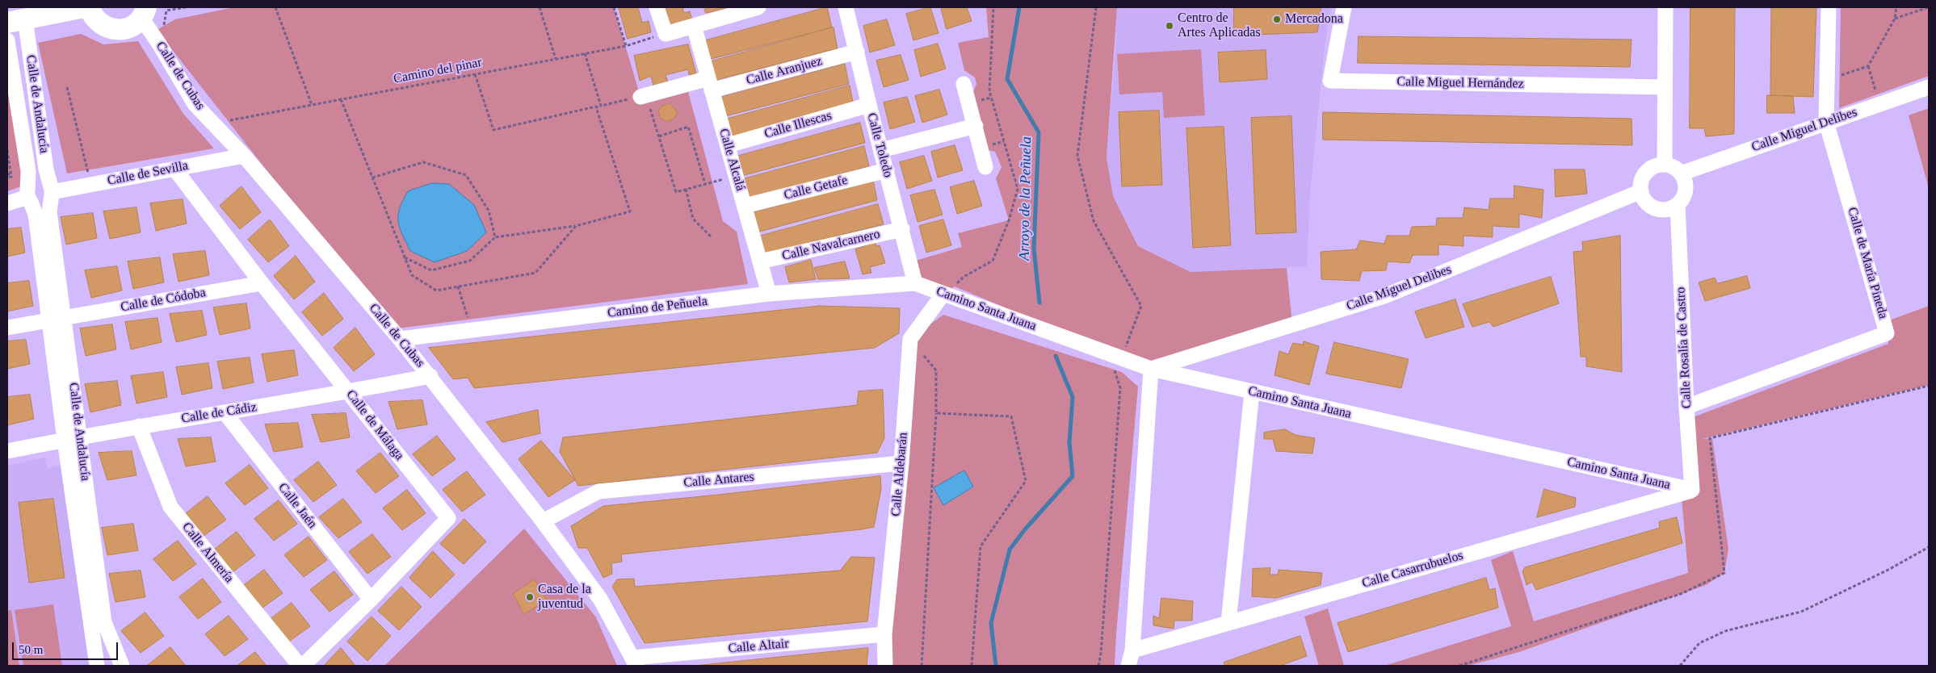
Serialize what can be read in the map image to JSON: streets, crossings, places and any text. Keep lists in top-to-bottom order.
{
  "streets": {
    "street": [
      "Calle Aranjuez",
      "Calle de Cubas",
      "Calle Miguel Hernández",
      "Calle de Andalucía",
      "Calle Illescas",
      "Calle Miguel Delibes",
      "Calle Toledo",
      "Calle Alcalá",
      "Calle de Sevilla",
      "Calle Getafe",
      "Calle Navalcarnero",
      "Calle de María Pineda",
      "Calle de Códoba",
      "Camino de Peñuela",
      "Camino Santa Juana",
      "Calle Rosalía de Castro",
      "Calle de Cádiz",
      "Calle de Málaga",
      "Calle Aldebarán",
      "Calle Antares",
      "Calle Jaén",
      "Calle Almería",
      "Calle Casarrubuelos",
      "Calle Altair"
    ],
    "path": ["Camino del pinar"]
  },
  "crossings": [
    ["Camino del pinar", "Calle de Cubas"],
    ["Calle Aranjuez", "Calle Toledo"],
    ["Calle Aranjuez", "Calle Alcalá"],
    ["Calle de Cubas", "Calle de Sevilla"],
    ["Calle de Cubas", "Camino de Peñuela"],
    ["Calle de Cubas", "Calle de Cádiz"],
    ["Calle de Cubas", "Calle Antares"],
    ["Calle de Cubas", "Calle Altair"],
    ["Calle de Andalucía", "Calle de Sevilla"],
    ["Calle de Andalucía", "Calle de Códoba"],
    ["Calle de Andalucía", "Calle de Cádiz"],
    ["Calle Illescas", "Calle Toledo"],
    ["Calle Illescas", "Calle Alcalá"],
    ["Calle Miguel Delibes", "Calle de María Pineda"],
    ["Calle Miguel Delibes", "Camino Santa Juana"],
    ["Calle Miguel Delibes", "Calle Rosalía de Castro"],
    ["Calle Toledo", "Calle Getafe"],
    ["Calle Toledo", "Calle Navalcarnero"],
    ["Calle Toledo", "Camino de Peñuela"],
    ["Calle Toledo", "Camino Santa Juana"],
    ["Calle Alcalá", "Calle Getafe"],
    ["Calle Alcalá", "Calle Navalcarnero"],
    ["Calle Alcalá", "Camino de Peñuela"],
    ["Calle de Sevilla", "Calle de Málaga"],
    ["Calle de María Pineda", "Calle Rosalía de Castro"],
    ["Calle de Códoba", "Calle de Málaga"],
    ["Camino de Peñuela", "Camino Santa Juana"],
    ["Camino Santa Juana", "Calle Rosalía de Castro"],
    ["Camino Santa Juana", "Calle Casarrubuelos"],
    ["Calle Rosalía de Castro", "Calle Casarrubuelos"],
    ["Calle de Cádiz", "Calle de Málaga"],
    ["Calle de Cádiz", "Calle Jaén"],
    ["Calle de Cádiz", "Calle Almería"],
    ["Calle de Málaga", "Calle Jaén"],
    ["Calle Aldebarán", "Calle Antares"],
    ["Calle Aldebarán", "Calle Altair"]
  ],
  "water": ["Arroyo de la Peñuela"],
  "places": ["Mercadona", "Centro de Artes Aplicadas", "Casa de la juventud"],
  "scale_bar": "50 m"
}
